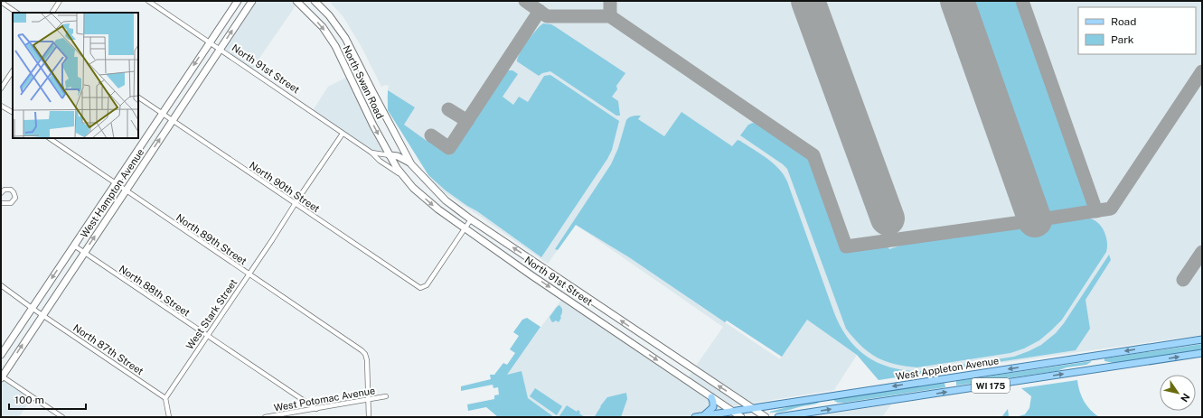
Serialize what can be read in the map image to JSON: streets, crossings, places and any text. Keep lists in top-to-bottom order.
{
  "streets": {
    "main road": [
      "North 91st Street",
      "North Swan Road",
      "West Hampton Avenue",
      "West Appleton Avenue",
      "WI 175"
    ],
    "street": [
      "North 90th Street",
      "North 89th Street",
      "North 88th Street",
      "West Stark Street",
      "North 87th Street",
      "West Potomac Avenue"
    ]
  },
  "crossings": [
    ["North 91st Street", "North Swan Road"],
    ["North 91st Street", "North 90th Street"],
    ["North 91st Street", "West Hampton Avenue"],
    ["North 91st Street", "West Stark Street"],
    ["North 91st Street", "West Appleton Avenue"],
    ["North 90th Street", "West Hampton Avenue"],
    ["North 90th Street", "West Stark Street"],
    ["West Hampton Avenue", "North 89th Street"],
    ["West Hampton Avenue", "North 88th Street"],
    ["West Hampton Avenue", "North 87th Street"],
    ["North 89th Street", "West Stark Street"],
    ["North 89th Street", "West Potomac Avenue"],
    ["North 88th Street", "West Stark Street"],
    ["North 88th Street", "West Potomac Avenue"],
    ["West Stark Street", "North 87th Street"]
  ],
  "legend": ["Road", "Park"],
  "scale_bar": "100 m",
  "north": "bottom right"
}
